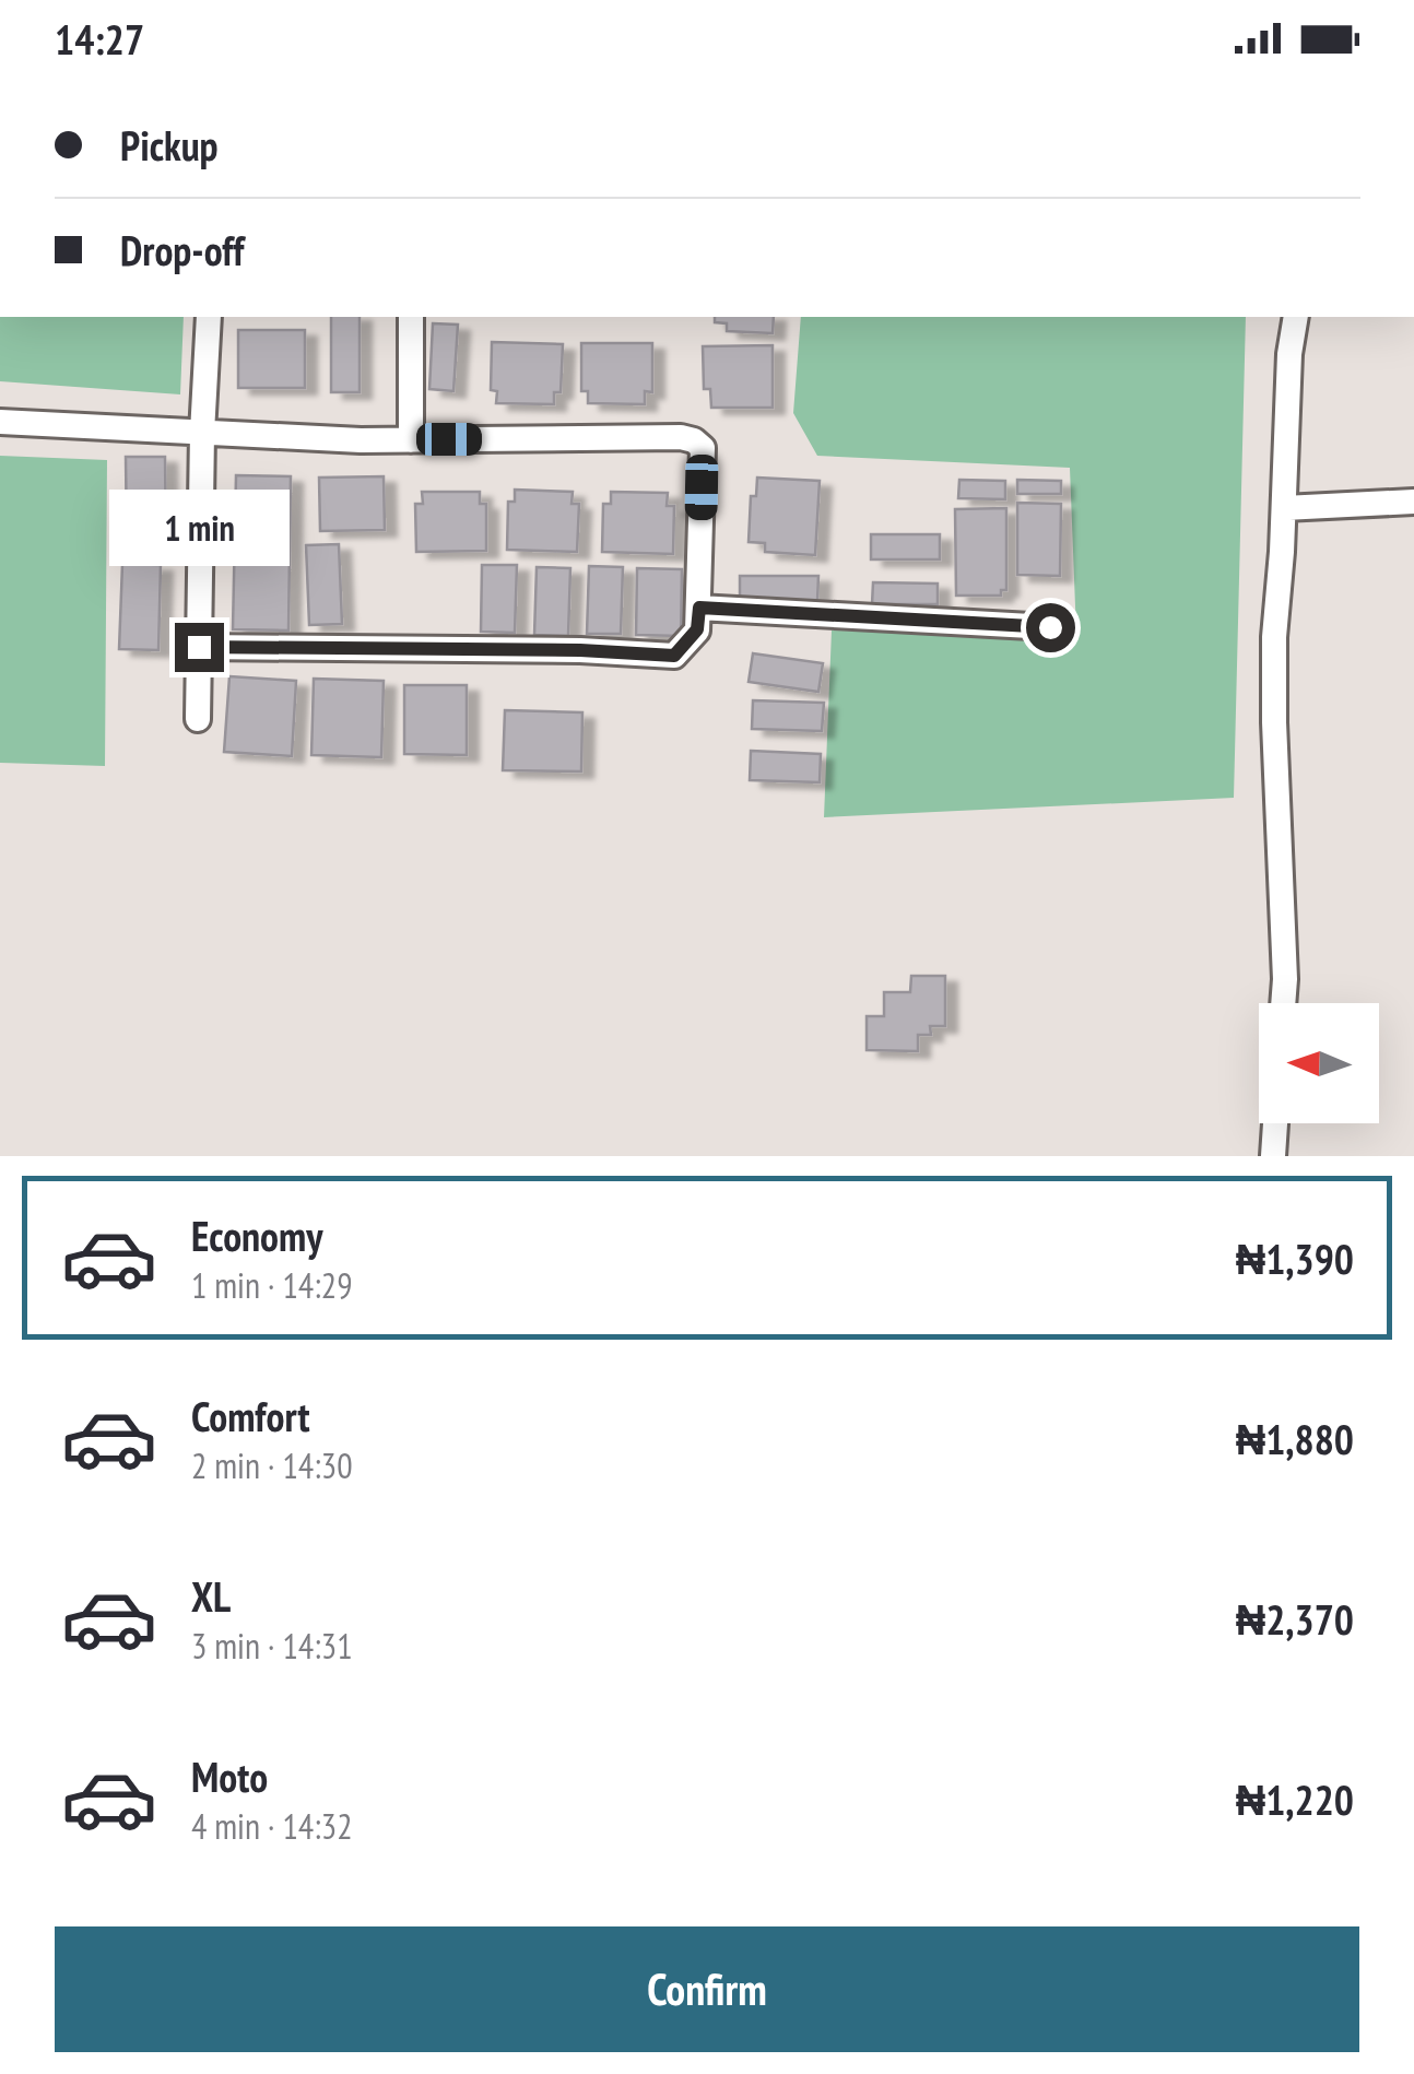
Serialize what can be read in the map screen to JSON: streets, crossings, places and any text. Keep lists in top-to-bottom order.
{
  "north": "left",
  "page": {
    "status": "14:27",
    "banner": ["Pickup", "Drop-off"],
    "bubble": "1 min",
    "list": [
      {
        "name": "Economy",
        "note": "1 min · 14:29",
        "value": "₦1,390"
      },
      {
        "name": "Comfort",
        "note": "2 min · 14:30",
        "value": "₦1,880"
      },
      {
        "name": "XL",
        "note": "3 min · 14:31",
        "value": "₦2,370"
      },
      {
        "name": "Moto",
        "note": "4 min · 14:32",
        "value": "₦1,220"
      }
    ],
    "buttons": "Confirm"
  }
}
